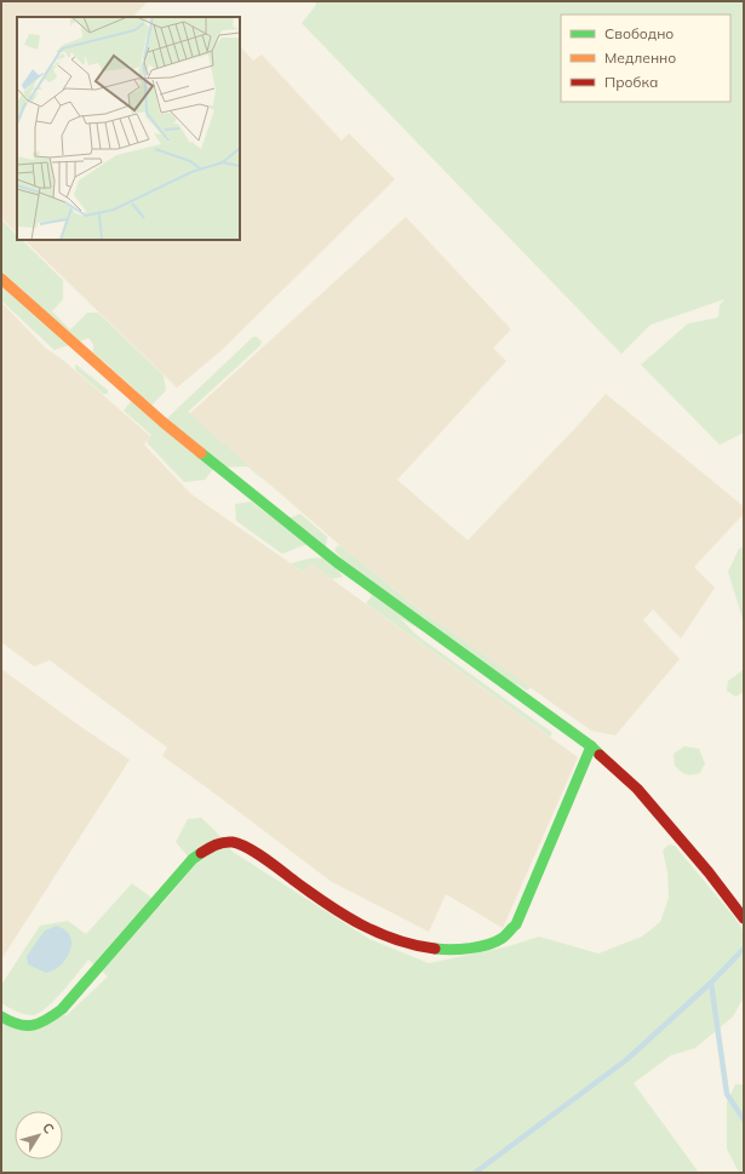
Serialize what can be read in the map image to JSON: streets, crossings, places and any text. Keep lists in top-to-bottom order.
{
  "legend": ["Свободно", "Медленно", "Пробка"],
  "north": "top right"
}
